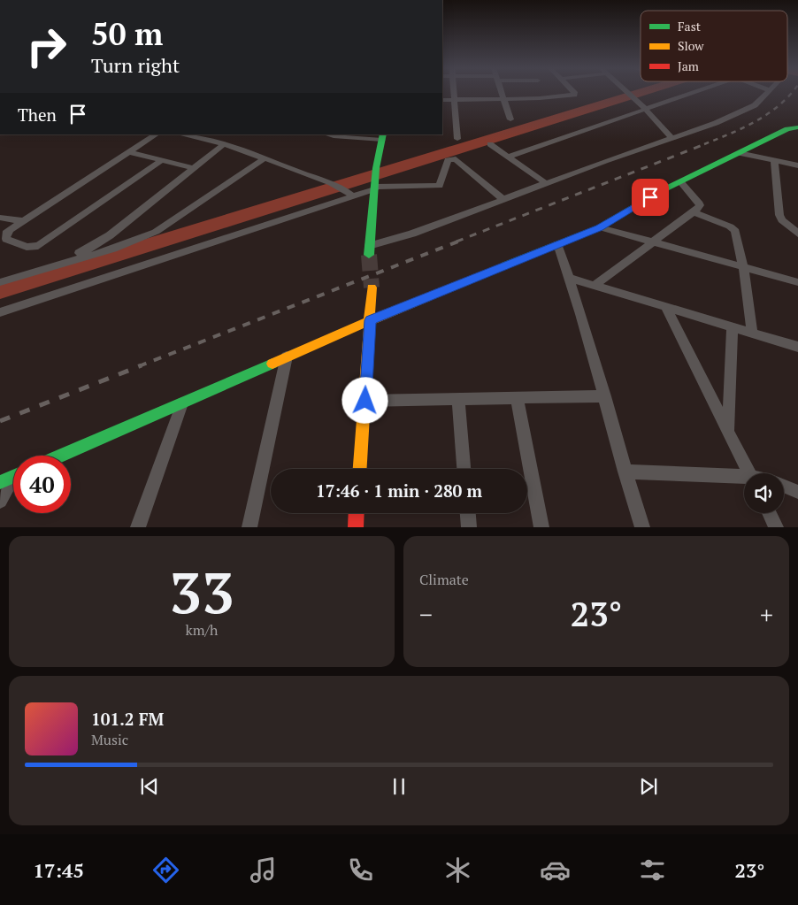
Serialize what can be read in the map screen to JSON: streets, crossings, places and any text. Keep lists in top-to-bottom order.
{
  "legend": ["Fast", "Slow", "Jam"],
  "page": {
    "turn": ["50 m", "Turn right"],
    "then": "Then",
    "limit": "40",
    "trip": "17:46 · 1 min · 280 m",
    "tile": [
      ["33", "km/h"],
      "Climate"
    ],
    "heat": ["−", "23°", "+"],
    "song": ["101.2 FM", "Music"],
    "tabs": ["17:45", "23°"]
  }
}
